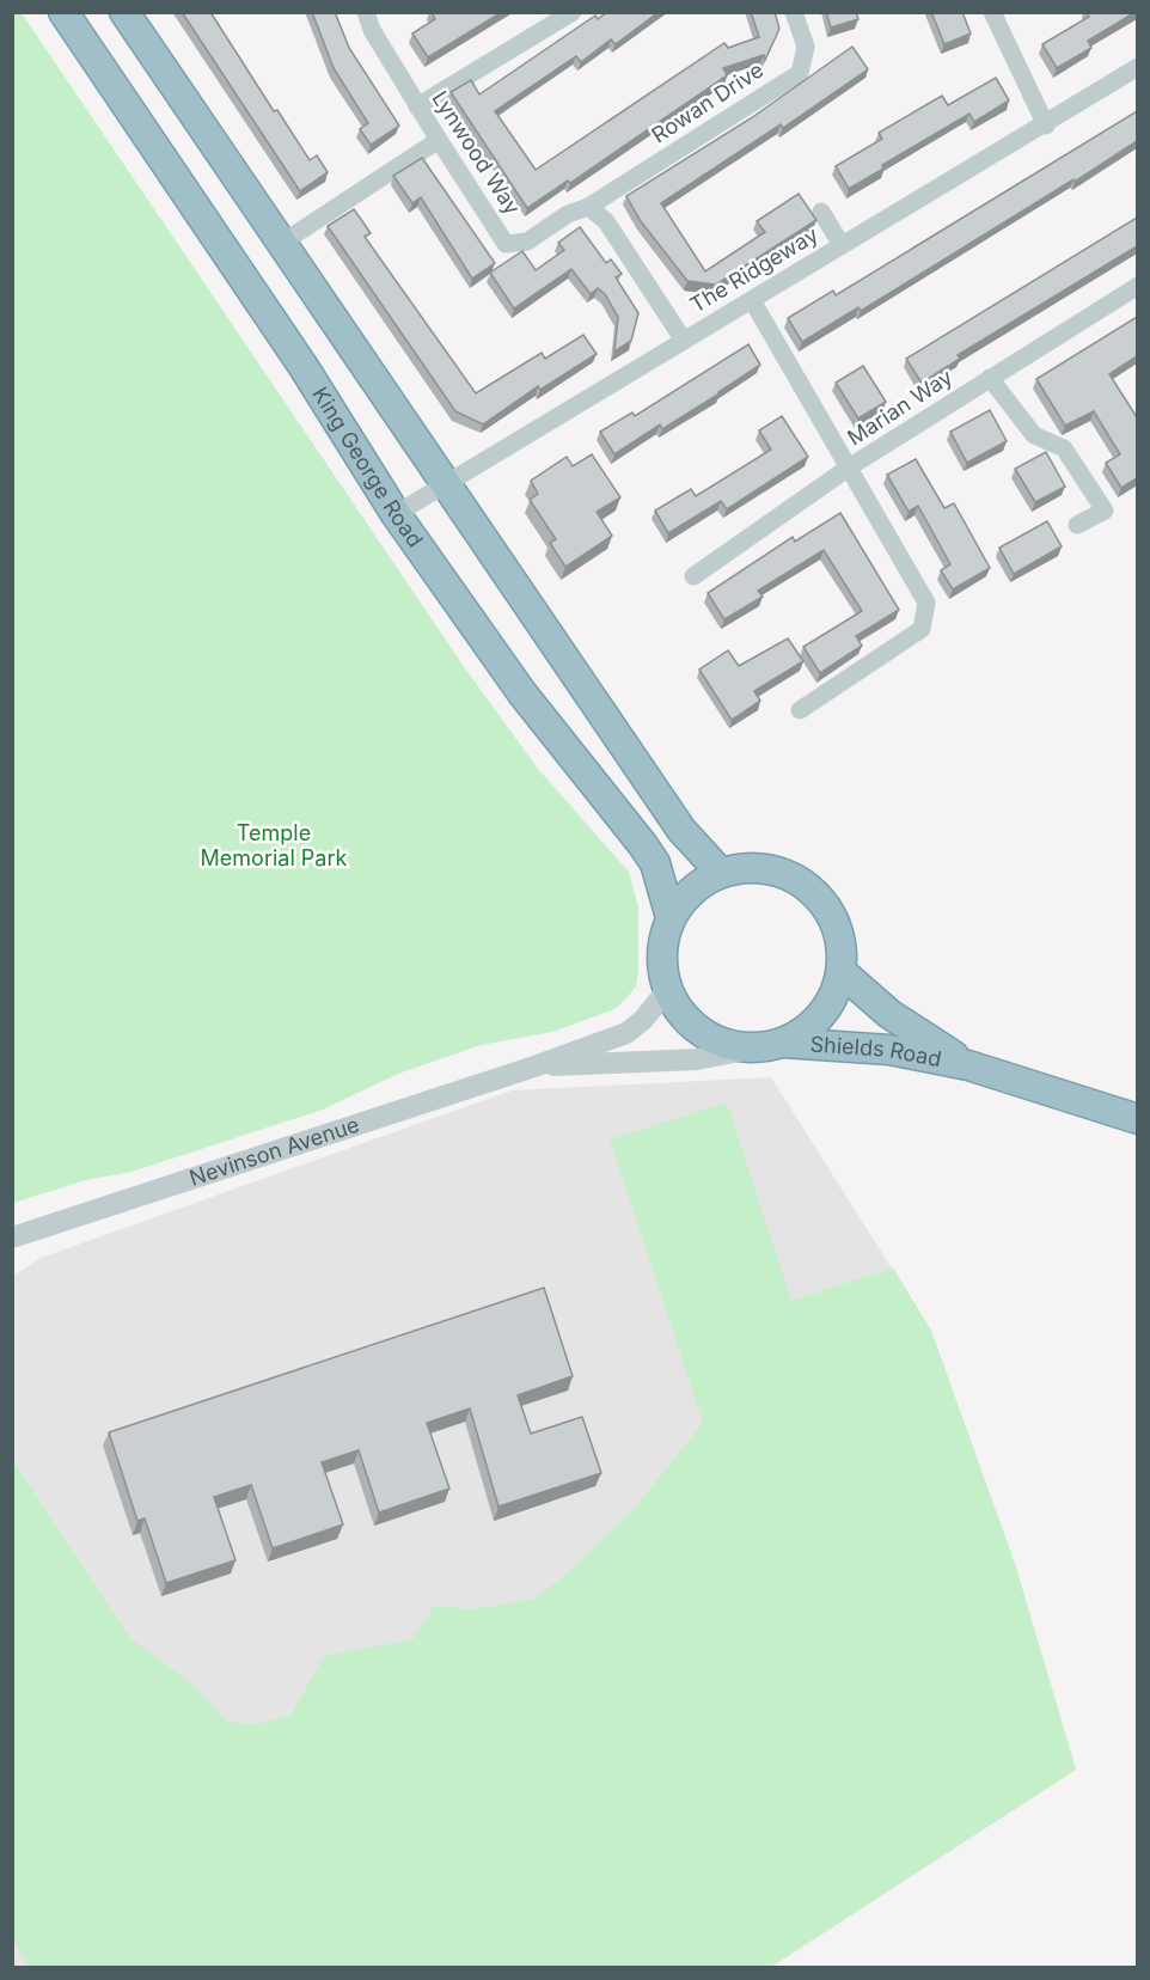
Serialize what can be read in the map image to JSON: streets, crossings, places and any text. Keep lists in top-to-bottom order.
{
  "streets": {
    "highway": ["King George Road", "Shields Road"],
    "street": [
      "Rowan Drive",
      "Lynwood Way",
      "The Ridgeway",
      "Marian Way",
      "Nevinson Avenue"
    ]
  },
  "crossings": [
    ["Rowan Drive", "Lynwood Way"],
    ["The Ridgeway", "King George Road"],
    ["King George Road", "Shields Road"],
    ["King George Road", "Nevinson Avenue"],
    ["Shields Road", "Nevinson Avenue"]
  ],
  "parks": ["Temple Memorial Park"]
}
